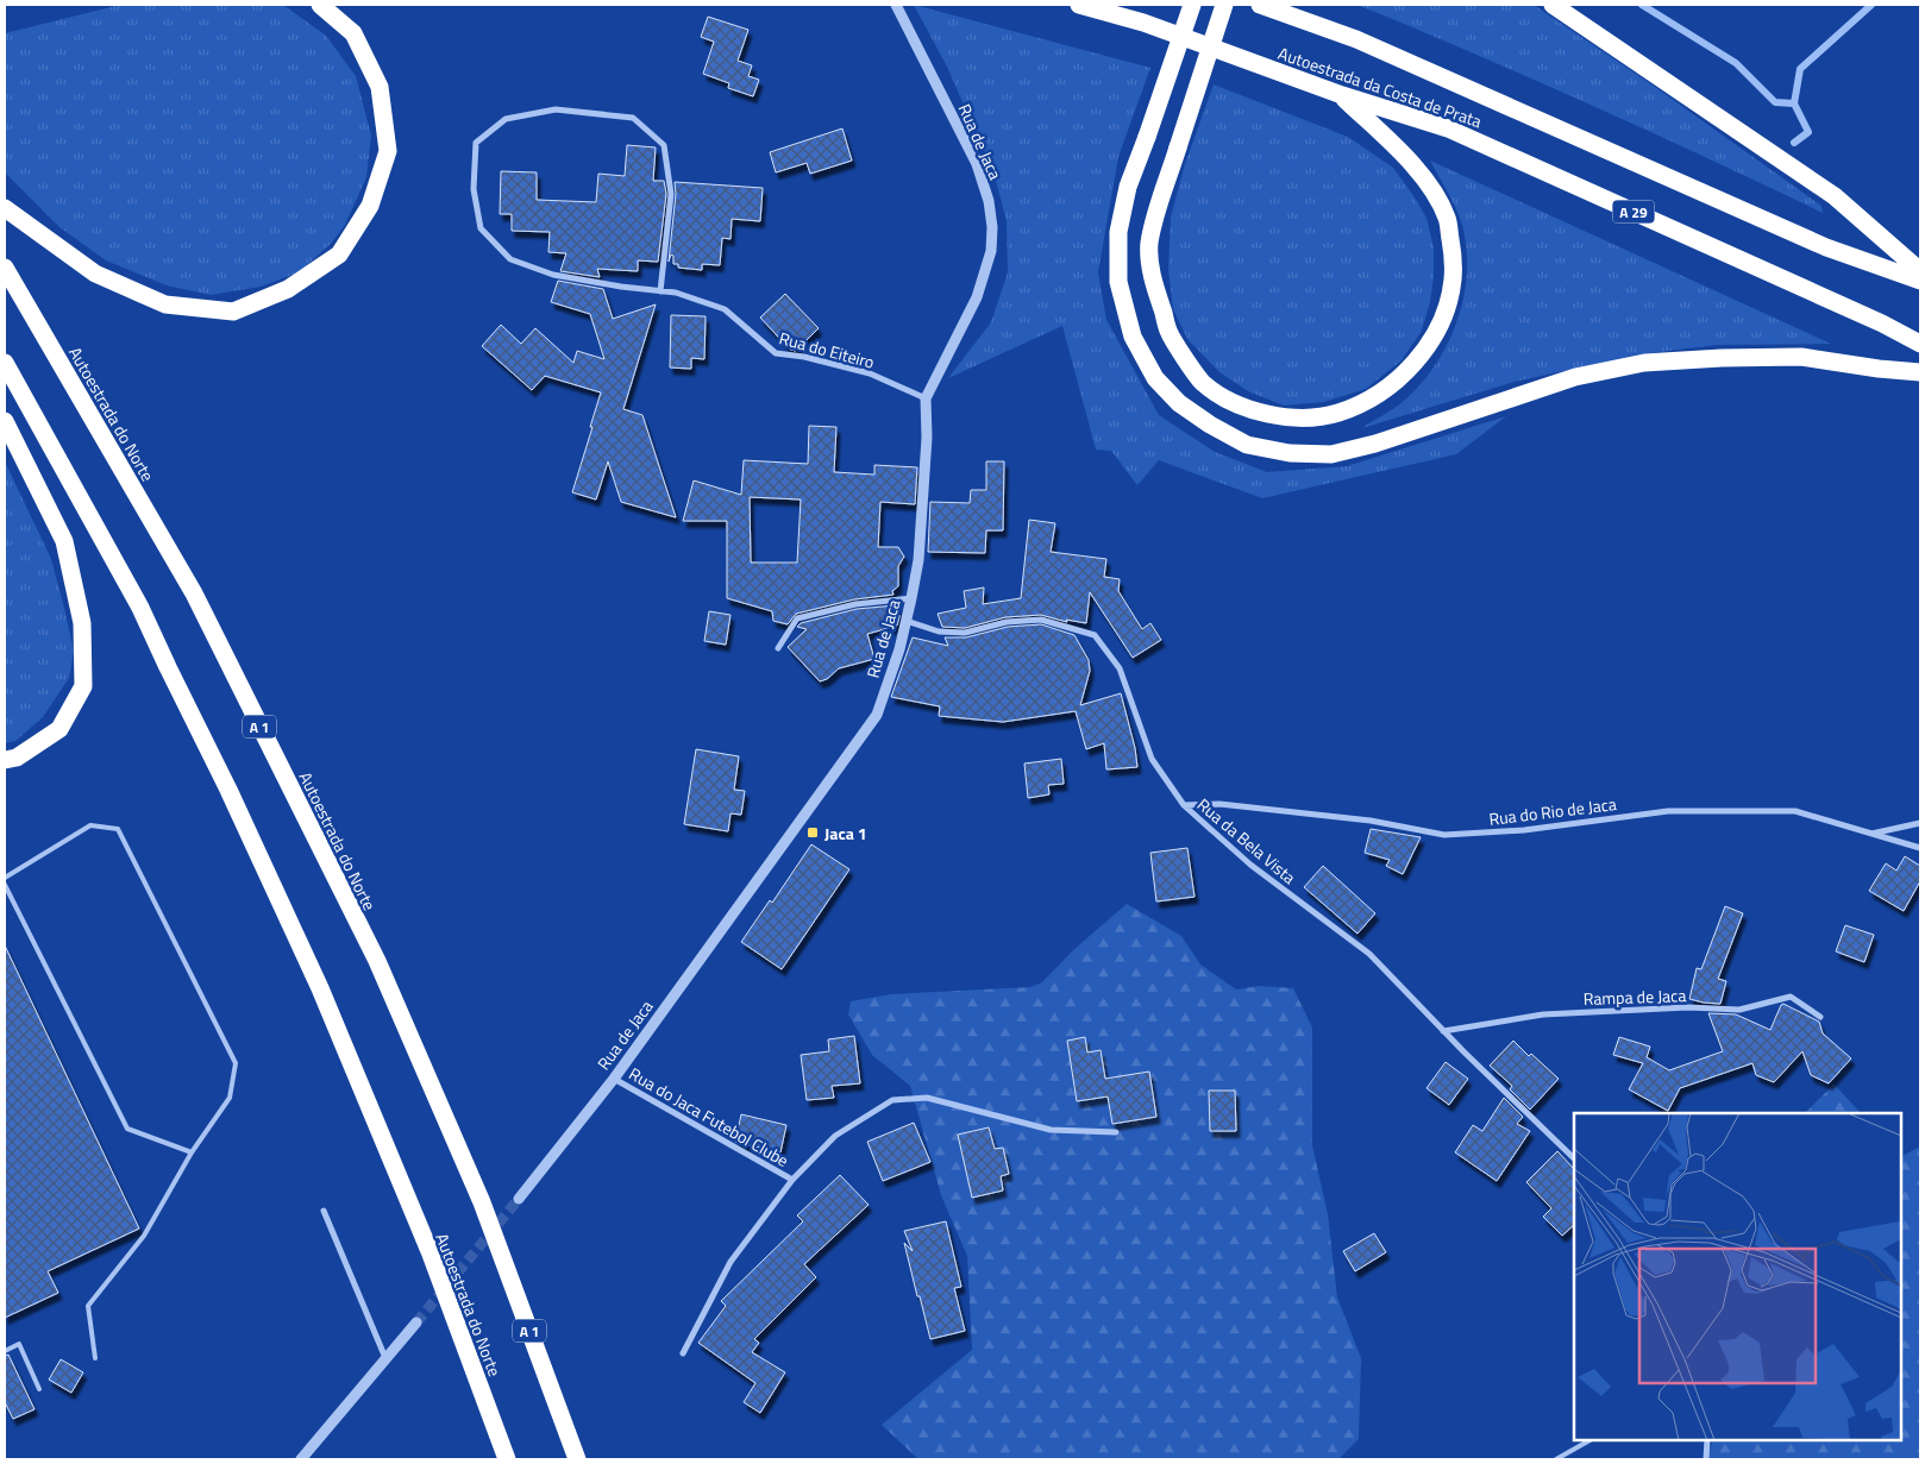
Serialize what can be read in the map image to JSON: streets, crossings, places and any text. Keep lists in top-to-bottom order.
{
  "streets": {
    "highway": [
      "Autoestrada da Costa de Prata",
      "A 29",
      "Autoestrada do Norte",
      "A 1"
    ],
    "street": [
      "Rua de Jaca",
      "Rua do Eiteiro",
      "Rua do Rio de Jaca",
      "Rua da Bela Vista",
      "Rampa de Jaca",
      "Rua do Jaca Futebol Clube"
    ]
  },
  "crossings": [
    ["Rua de Jaca", "Rua do Eiteiro"],
    ["Rua de Jaca", "Rua da Bela Vista"],
    ["Rua de Jaca", "Rua do Jaca Futebol Clube"],
    ["Rua do Rio de Jaca", "Rua da Bela Vista"],
    ["Rua da Bela Vista", "Rampa de Jaca"]
  ],
  "places": {
    "transit": ["Jaca 1"]
  }
}
